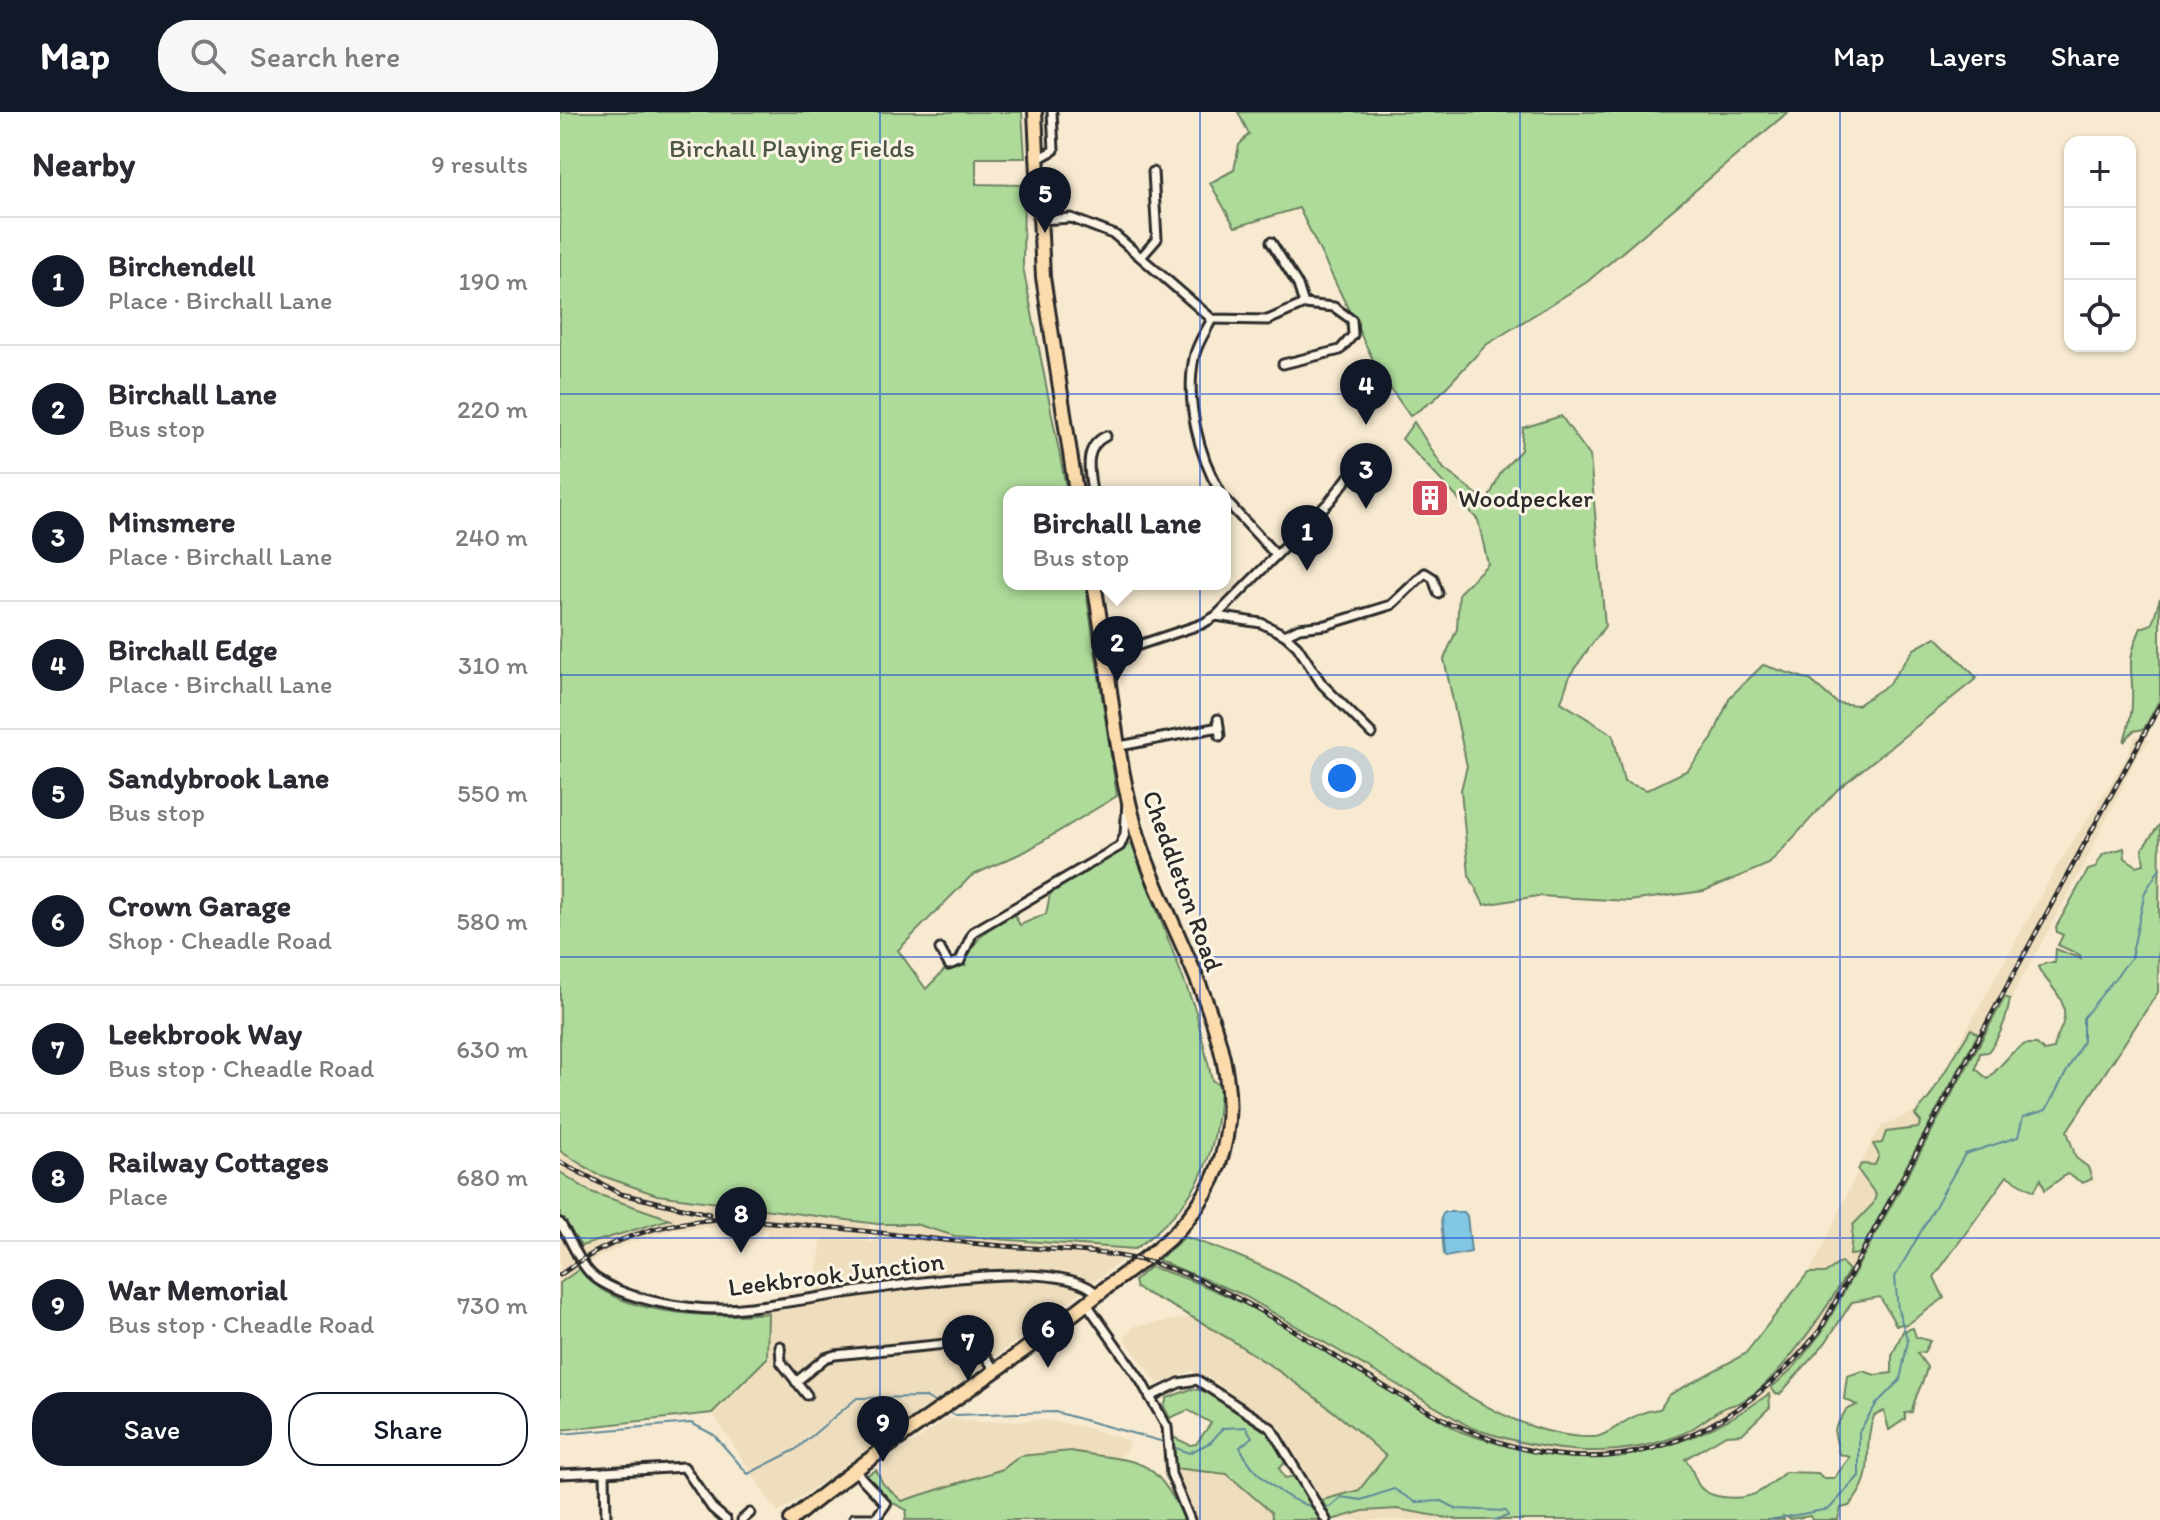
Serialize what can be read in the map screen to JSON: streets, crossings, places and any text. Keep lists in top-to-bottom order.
{
  "streets": {
    "highway": ["Cheddleton Road"],
    "street": ["Leekbrook Junction"]
  },
  "crossings": [
    ["Cheddleton Road", "Leekbrook Junction"]
  ],
  "parks": ["Birchall Playing Fields"],
  "places": {
    "building": ["Woodpecker"]
  },
  "page": {
    "header": "Map",
    "search": "Search here",
    "nav": ["Map", "Layers", "Share"],
    "heading": ["Nearby", "9 results"],
    "map_buttons": ["+", "−"],
    "pins": [
      "5",
      "4",
      "3",
      "1",
      "2",
      "8",
      "6",
      "7",
      "9"
    ],
    "list": [
      {
        "mark": "1",
        "name": "Birchendell",
        "note": "Place · Birchall Lane",
        "value": "190 m"
      },
      {
        "mark": "2",
        "name": "Birchall Lane",
        "note": "Bus stop",
        "value": "220 m"
      },
      {
        "mark": "3",
        "name": "Minsmere",
        "note": "Place · Birchall Lane",
        "value": "240 m"
      },
      {
        "mark": "4",
        "name": "Birchall Edge",
        "note": "Place · Birchall Lane",
        "value": "310 m"
      },
      {
        "mark": "5",
        "name": "Sandybrook Lane",
        "note": "Bus stop",
        "value": "550 m"
      },
      {
        "mark": "6",
        "name": "Crown Garage",
        "note": "Shop · Cheadle Road",
        "value": "580 m"
      },
      {
        "mark": "7",
        "name": "Leekbrook Way",
        "note": "Bus stop · Cheadle Road",
        "value": "630 m"
      },
      {
        "mark": "8",
        "name": "Railway Cottages",
        "note": "Place",
        "value": "680 m"
      },
      {
        "mark": "9",
        "name": "War Memorial",
        "note": "Bus stop · Cheadle Road",
        "value": "730 m"
      }
    ],
    "popup": ["Birchall Lane", "Bus stop"],
    "buttons": ["Save", "Share"]
  }
}
